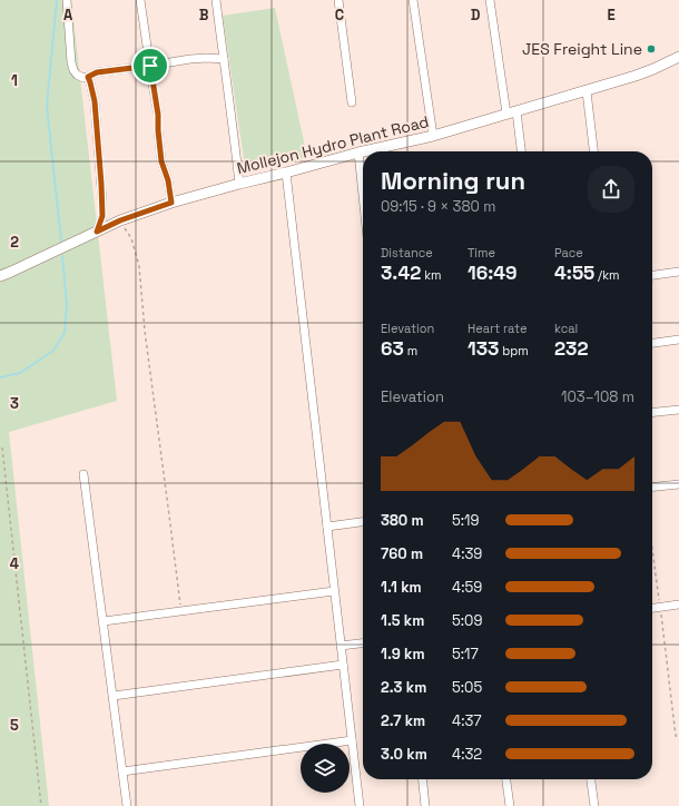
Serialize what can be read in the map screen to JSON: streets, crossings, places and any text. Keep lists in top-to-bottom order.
{
  "streets": {
    "street": ["Mollejon Hydro Plant Road"]
  },
  "places": ["JES Freight Line"],
  "page": {
    "heading": ["Morning run", "09:15 · 9 × 380 m"],
    "stats": [
      ["Distance", "3.42 km"],
      ["Time", "16:49"],
      ["Pace", "4:55 /km"],
      ["Elevation", "63 m"],
      ["Heart rate", "133 bpm"],
      ["kcal", "232"]
    ],
    "chart": ["Elevation", "103–108 m"],
    "list": [
      {
        "name": "380 m",
        "note": "5:19"
      },
      {
        "name": "760 m",
        "note": "4:39"
      },
      {
        "name": "1.1 km",
        "note": "4:59"
      },
      {
        "name": "1.5 km",
        "note": "5:09"
      },
      {
        "name": "1.9 km",
        "note": "5:17"
      },
      {
        "name": "2.3 km",
        "note": "5:05"
      },
      {
        "name": "2.7 km",
        "note": "4:37"
      },
      {
        "name": "3.0 km",
        "note": "4:32"
      }
    ]
  },
  "grid": {
    "columns": [
      "A",
      "B",
      "C",
      "D",
      "E"
    ],
    "rows": [
      "1",
      "2",
      "3",
      "4",
      "5"
    ]
  }
}
